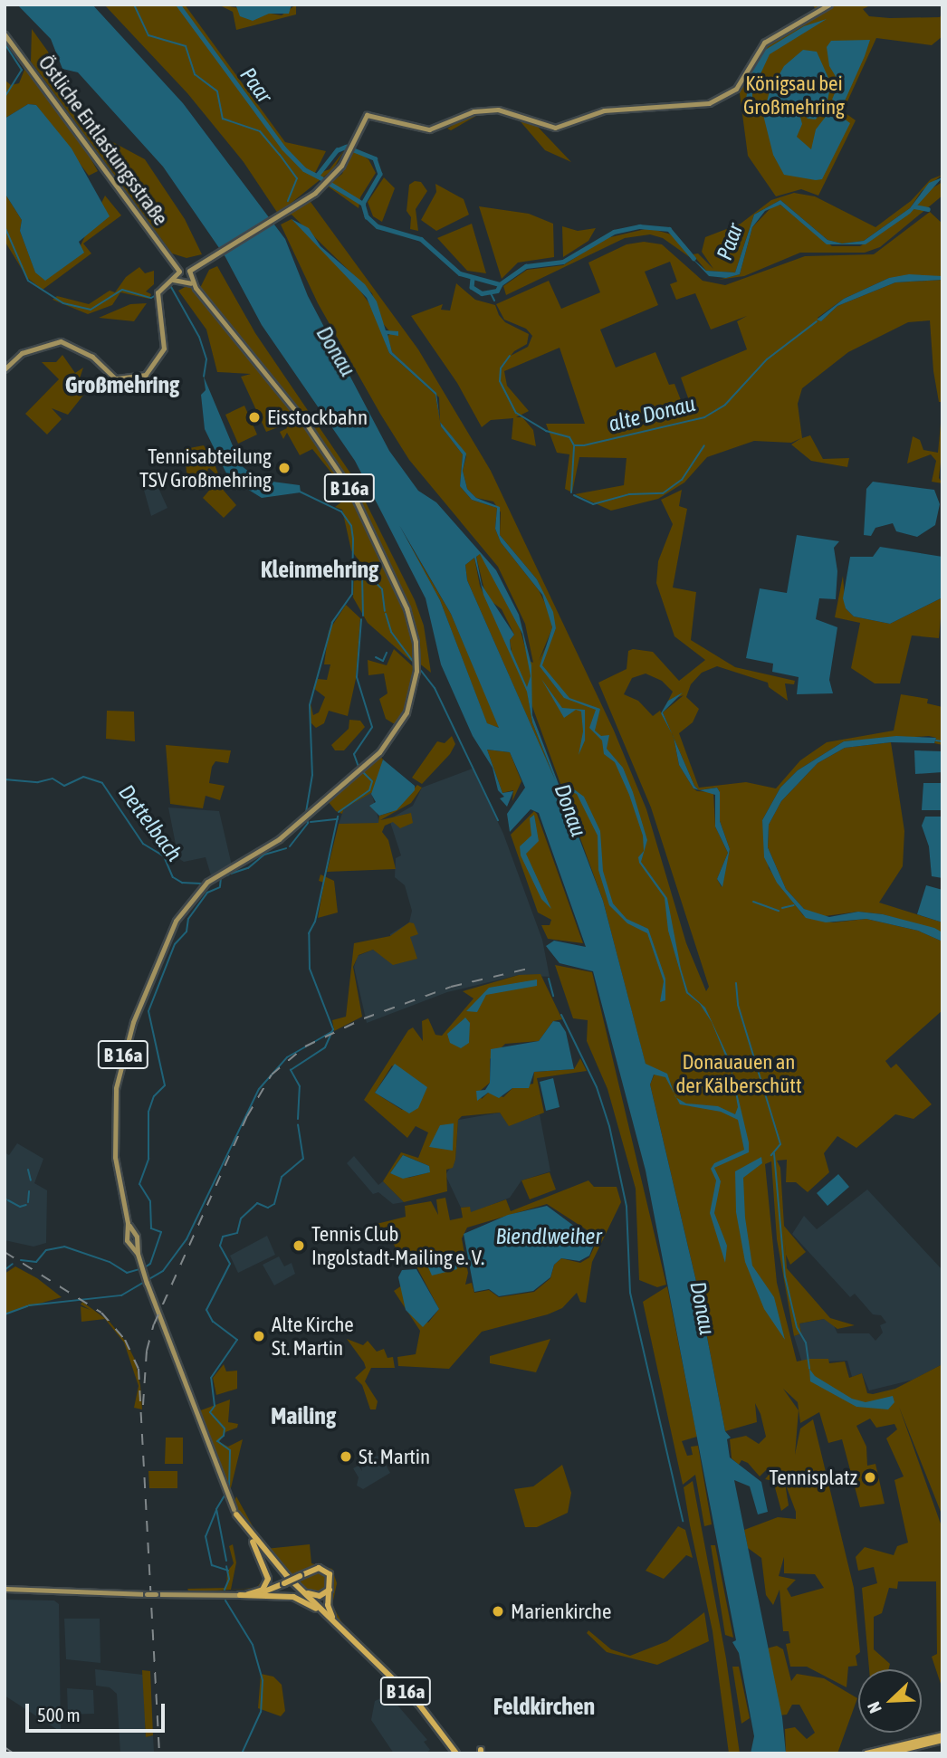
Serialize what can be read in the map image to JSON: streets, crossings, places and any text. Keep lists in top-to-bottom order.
{
  "streets": {
    "highway": ["B 16a"],
    "main road": ["Östliche Entlastungsstraße"]
  },
  "crossings": [
    ["Östliche Entlastungsstraße", "B 16a"]
  ],
  "districts": [
    "Großmehring",
    "Kleinmehring",
    "Mailing",
    "Feldkirchen"
  ],
  "water": [
    "Paar",
    "Donau",
    "alte Donau",
    "Dettelbach",
    "Biendlweiher"
  ],
  "parks": ["Königsau bei Großmehring", "Donauauen an der Kälberschütt"],
  "places": [
    "Eisstockbahn",
    "Tennisabteilung TSV Großmehring",
    "Tennis Club Ingolstadt-Mailing e. V.",
    "Alte Kirche St. Martin",
    "St. Martin",
    "Tennisplatz",
    "Marienkirche"
  ],
  "scale_bar": "500 m",
  "north": "bottom left"
}
